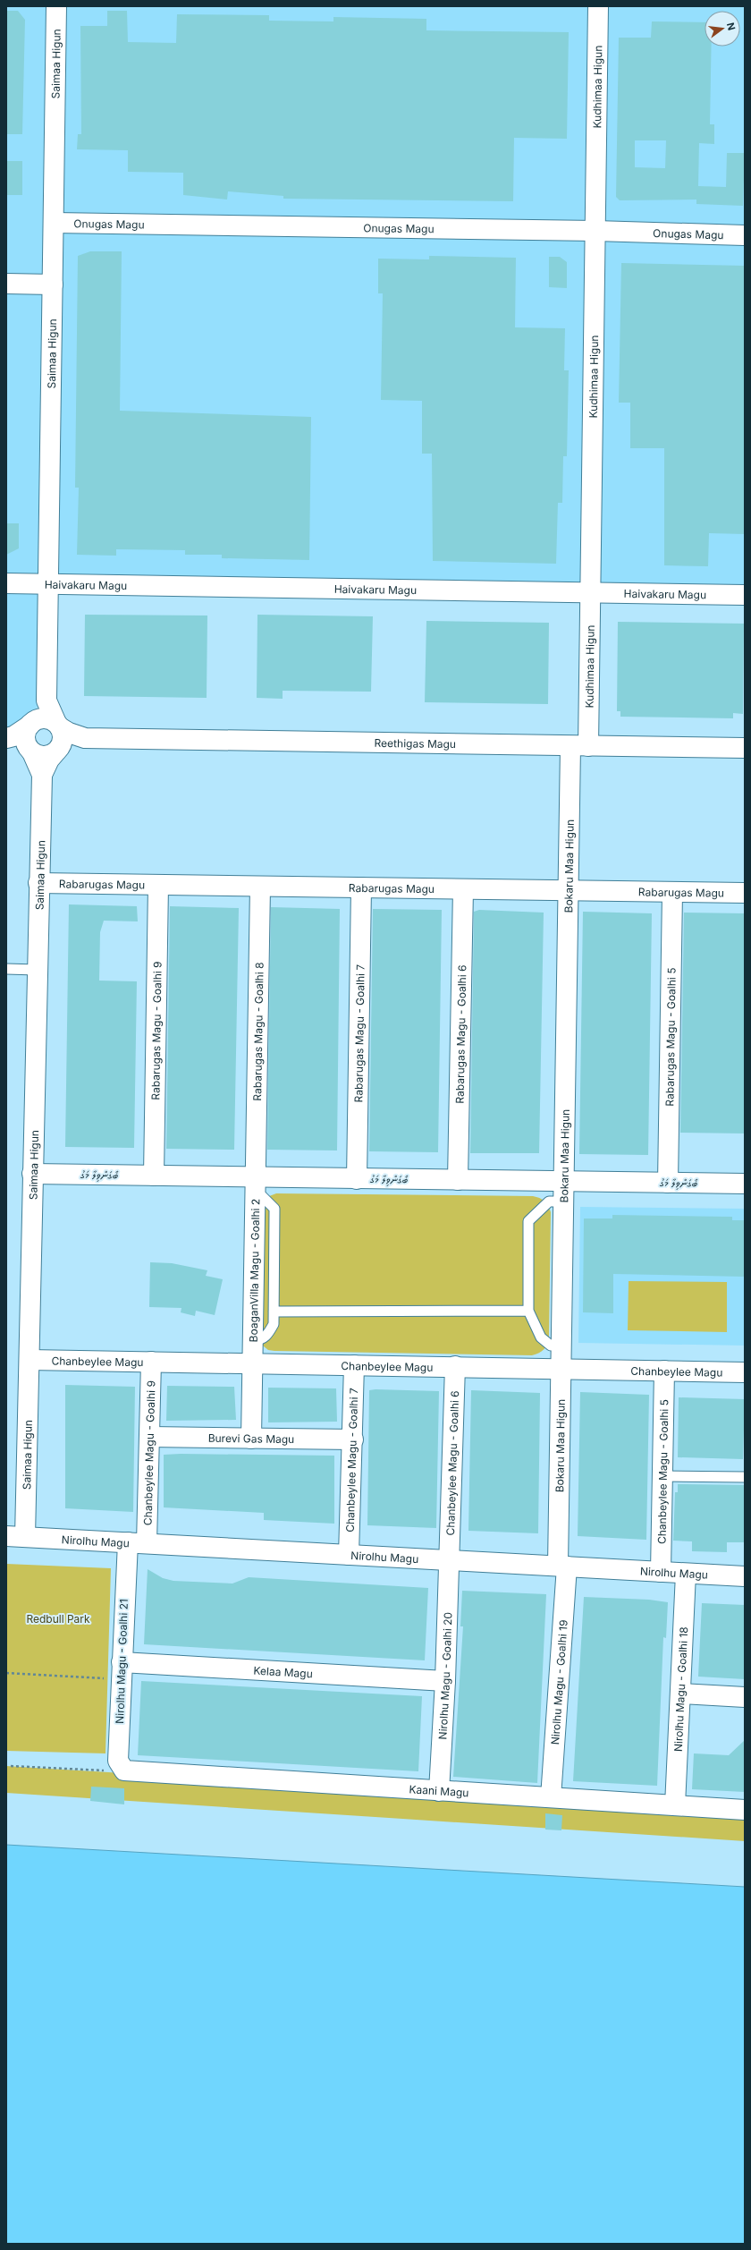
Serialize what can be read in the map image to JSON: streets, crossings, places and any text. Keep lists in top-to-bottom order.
{
  "streets": {
    "street": [
      "Saimaa Higun",
      "Kudhimaa Higun",
      "Onugas Magu",
      "Haivakaru Magu",
      "Reethigas Magu",
      "Bokaru Maa Higun",
      "Rabarugas Magu",
      "Rabarugas Magu - Goalhi 9",
      "Rabarugas Magu - Goalhi 8",
      "Rabarugas Magu - Goalhi 7",
      "Rabarugas Magu - Goalhi 6",
      "Rabarugas Magu - Goalhi 5",
      "ބޯގަންވިލާ މަގު",
      "BoaganVilla Magu - Goalhi 2",
      "Chanbeylee Magu",
      "Burevi Gas Magu",
      "Chanbeylee Magu - Goalhi 9",
      "Chanbeylee Magu - Goalhi 7",
      "Chanbeylee Magu - Goalhi 6",
      "Chanbeylee Magu - Goalhi 5",
      "Nirolhu Magu",
      "Nirolhu Magu - Goalhi 21",
      "Kelaa Magu",
      "Nirolhu Magu - Goalhi 20",
      "Nirolhu Magu - Goalhi 19",
      "Nirolhu Magu - Goalhi 18",
      "Kaani Magu"
    ]
  },
  "crossings": [
    ["Saimaa Higun", "Onugas Magu"],
    ["Saimaa Higun", "Haivakaru Magu"],
    ["Saimaa Higun", "Reethigas Magu"],
    ["Saimaa Higun", "Rabarugas Magu"],
    ["Saimaa Higun", "ބޯގަންވިލާ މަގު"],
    ["Saimaa Higun", "Chanbeylee Magu"],
    ["Saimaa Higun", "Nirolhu Magu"],
    ["Kudhimaa Higun", "Onugas Magu"],
    ["Kudhimaa Higun", "Haivakaru Magu"],
    ["Kudhimaa Higun", "Reethigas Magu"],
    ["Kudhimaa Higun", "Bokaru Maa Higun"],
    ["Reethigas Magu", "Bokaru Maa Higun"],
    ["Bokaru Maa Higun", "Rabarugas Magu"],
    ["Bokaru Maa Higun", "ބޯގަންވިލާ މަގު"],
    ["Bokaru Maa Higun", "Chanbeylee Magu"],
    ["Bokaru Maa Higun", "Nirolhu Magu"],
    ["Bokaru Maa Higun", "Nirolhu Magu - Goalhi 19"],
    ["Rabarugas Magu", "Rabarugas Magu - Goalhi 9"],
    ["Rabarugas Magu", "Rabarugas Magu - Goalhi 8"],
    ["Rabarugas Magu", "Rabarugas Magu - Goalhi 7"],
    ["Rabarugas Magu", "Rabarugas Magu - Goalhi 6"],
    ["Rabarugas Magu", "Rabarugas Magu - Goalhi 5"],
    ["Rabarugas Magu - Goalhi 9", "ބޯގަންވިލާ މަގު"],
    ["Rabarugas Magu - Goalhi 8", "ބޯގަންވިލާ މަގު"],
    ["Rabarugas Magu - Goalhi 8", "BoaganVilla Magu - Goalhi 2"],
    ["Rabarugas Magu - Goalhi 7", "ބޯގަންވިލާ މަގު"],
    ["Rabarugas Magu - Goalhi 6", "ބޯގަންވިލާ މަގު"],
    ["Rabarugas Magu - Goalhi 5", "ބޯގަންވިލާ މަގު"],
    ["ބޯގަންވިލާ މަގު", "BoaganVilla Magu - Goalhi 2"],
    ["BoaganVilla Magu - Goalhi 2", "Chanbeylee Magu"],
    ["BoaganVilla Magu - Goalhi 2", "Burevi Gas Magu"],
    ["Chanbeylee Magu", "Chanbeylee Magu - Goalhi 9"],
    ["Chanbeylee Magu", "Chanbeylee Magu - Goalhi 7"],
    ["Chanbeylee Magu", "Chanbeylee Magu - Goalhi 6"],
    ["Chanbeylee Magu", "Chanbeylee Magu - Goalhi 5"],
    ["Burevi Gas Magu", "Chanbeylee Magu - Goalhi 9"],
    ["Burevi Gas Magu", "Chanbeylee Magu - Goalhi 7"],
    ["Chanbeylee Magu - Goalhi 9", "Nirolhu Magu"],
    ["Chanbeylee Magu - Goalhi 7", "Nirolhu Magu"],
    ["Chanbeylee Magu - Goalhi 6", "Nirolhu Magu"],
    ["Chanbeylee Magu - Goalhi 6", "Nirolhu Magu - Goalhi 20"],
    ["Chanbeylee Magu - Goalhi 5", "Nirolhu Magu"],
    ["Nirolhu Magu", "Nirolhu Magu - Goalhi 21"],
    ["Nirolhu Magu", "Nirolhu Magu - Goalhi 20"],
    ["Nirolhu Magu", "Nirolhu Magu - Goalhi 19"],
    ["Nirolhu Magu", "Nirolhu Magu - Goalhi 18"],
    ["Nirolhu Magu - Goalhi 21", "Kelaa Magu"],
    ["Nirolhu Magu - Goalhi 21", "Kaani Magu"],
    ["Kelaa Magu", "Nirolhu Magu - Goalhi 20"],
    ["Nirolhu Magu - Goalhi 20", "Kaani Magu"],
    ["Nirolhu Magu - Goalhi 19", "Kaani Magu"],
    ["Nirolhu Magu - Goalhi 18", "Kaani Magu"]
  ],
  "parks": ["Redbull Park"],
  "north": "right"
}
